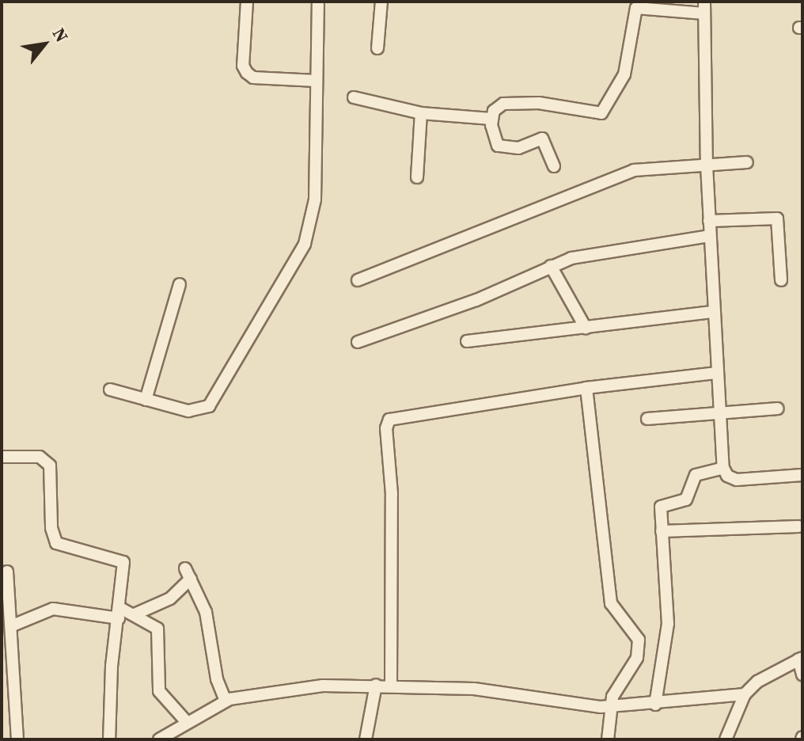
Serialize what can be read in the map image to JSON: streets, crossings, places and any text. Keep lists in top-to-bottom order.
{
  "north": "top right"
}
